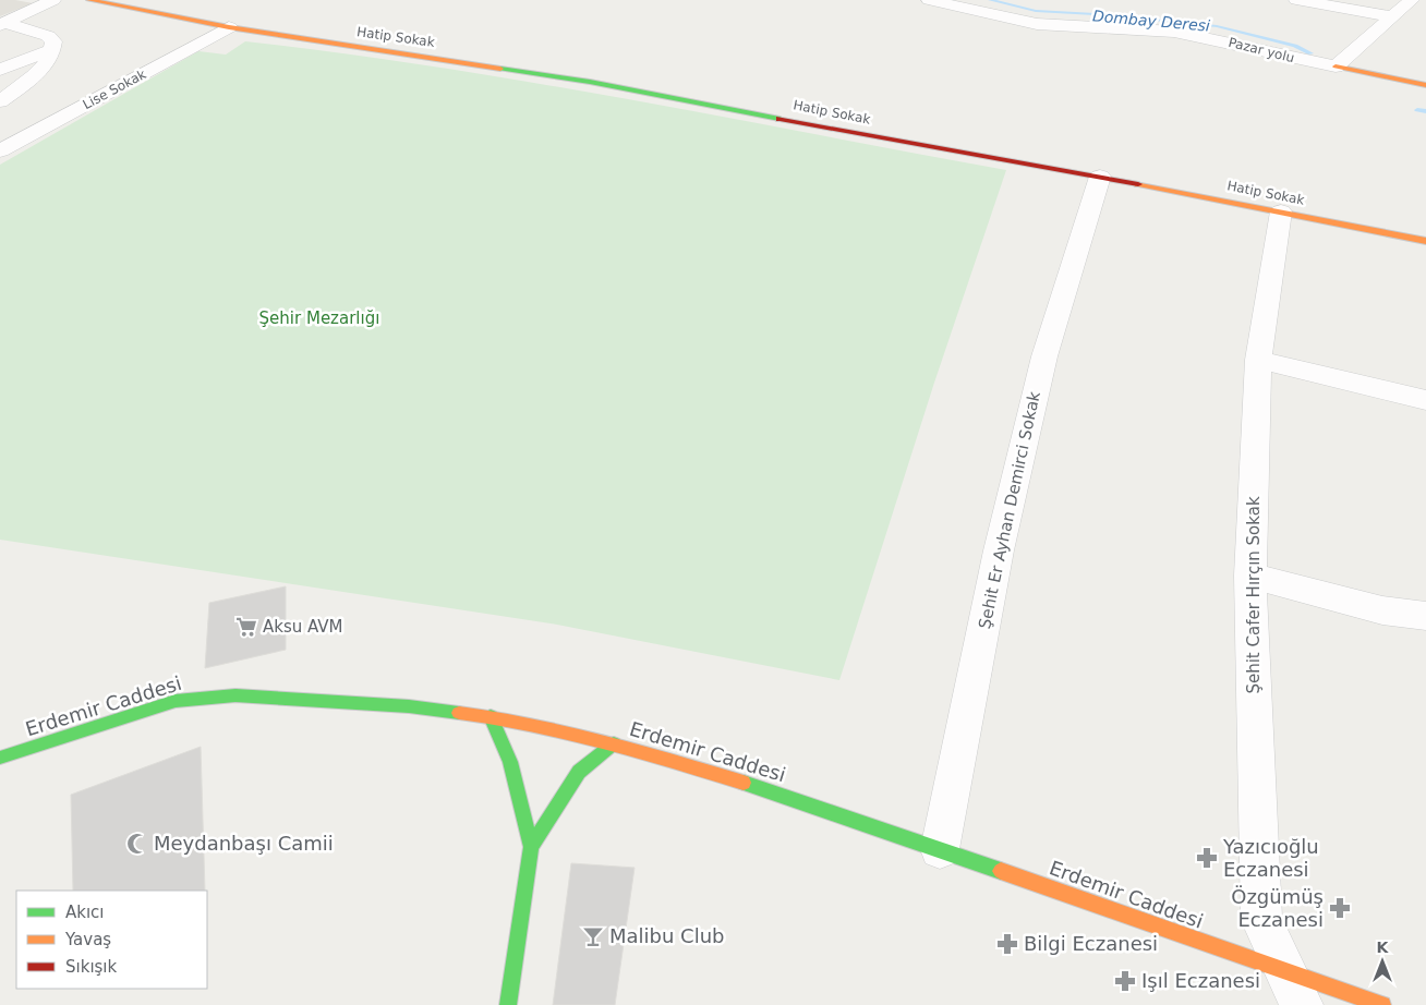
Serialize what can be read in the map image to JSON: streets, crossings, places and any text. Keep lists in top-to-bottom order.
{
  "streets": {
    "street": [
      "Hatip Sokak",
      "Pazar yolu",
      "Lise Sokak",
      "Şehit Er Ayhan Demirci Sokak",
      "Şehit Cafer Hırçın Sokak",
      "Erdemir Caddesi"
    ]
  },
  "crossings": [
    ["Hatip Sokak", "Lise Sokak"],
    ["Hatip Sokak", "Şehit Er Ayhan Demirci Sokak"],
    ["Hatip Sokak", "Şehit Cafer Hırçın Sokak"],
    ["Şehit Er Ayhan Demirci Sokak", "Erdemir Caddesi"],
    ["Şehit Cafer Hırçın Sokak", "Erdemir Caddesi"]
  ],
  "water": ["Dombay Deresi"],
  "parks": ["Şehir Mezarlığı"],
  "places": {
    "supermarket": ["Aksu AVM"],
    "mosque": ["Meydanbaşı Camii"],
    "pharmacy": [
      "Yazıcıoğlu Eczanesi",
      "Özgümüş Eczanesi",
      "Bilgi Eczanesi",
      "Işıl Eczanesi"
    ],
    "bar": ["Malibu Club"]
  },
  "legend": ["Akıcı", "Yavaş", "Sıkışık"],
  "north": "top"
}
